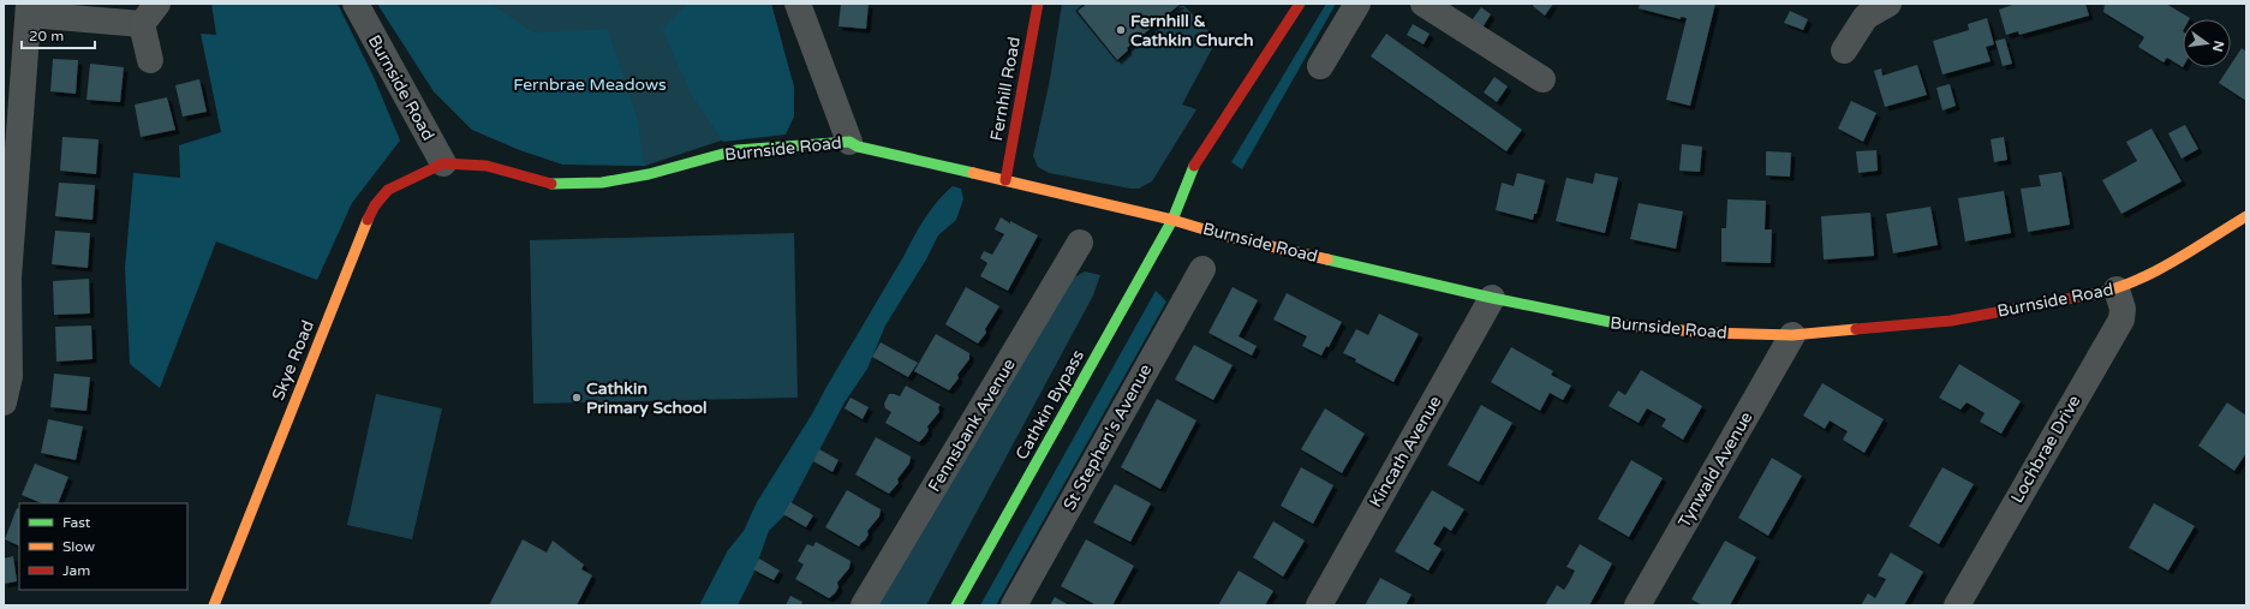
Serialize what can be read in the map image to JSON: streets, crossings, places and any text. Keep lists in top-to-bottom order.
{
  "streets": {
    "street": [
      "Burnside Road",
      "Fernhill Road",
      "Skye Road",
      "Cathkin Bypass",
      "Fennsbank Avenue",
      "St Stephen's Avenue",
      "Lochbrae Drive",
      "Kincath Avenue",
      "Tynwald Avenue"
    ]
  },
  "crossings": [
    ["Burnside Road", "Fernhill Road"],
    ["Burnside Road", "Skye Road"],
    ["Burnside Road", "Cathkin Bypass"],
    ["Burnside Road", "Lochbrae Drive"],
    ["Burnside Road", "Kincath Avenue"],
    ["Burnside Road", "Tynwald Avenue"]
  ],
  "parks": ["Fernbrae Meadows"],
  "places": ["Fernhill & Cathkin Church", "Cathkin Primary School"],
  "legend": ["Fast", "Slow", "Jam"],
  "scale_bar": "20 m",
  "north": "right"
}
